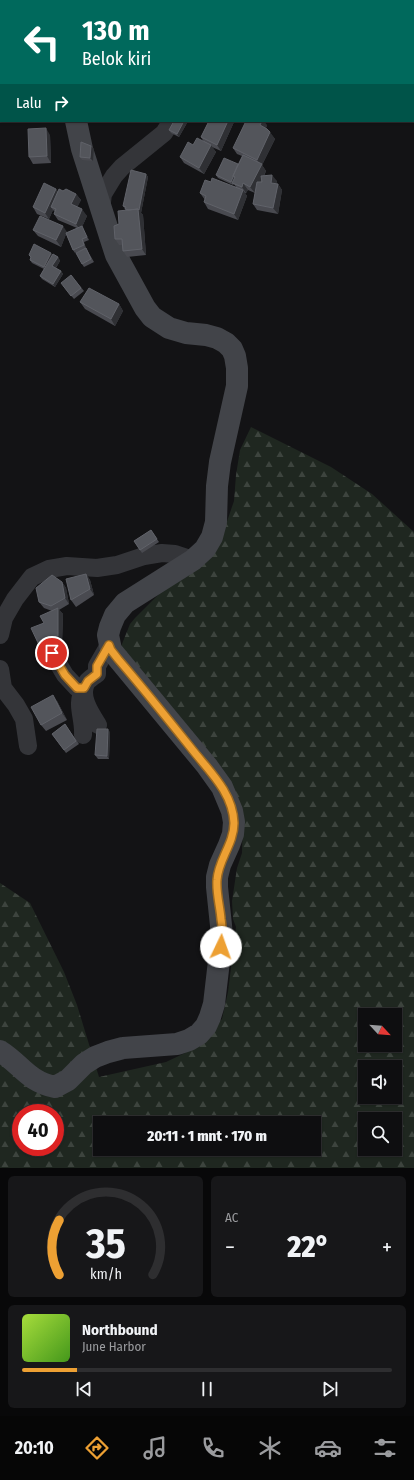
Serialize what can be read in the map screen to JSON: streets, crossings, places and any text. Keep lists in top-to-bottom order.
{
  "north": "bottom right",
  "page": {
    "turn": ["130 m", "Belok kiri"],
    "then": "Lalu",
    "limit": "40",
    "trip": "20:11 · 1 mnt · 170 m",
    "tile": "AC",
    "heat": ["−", "22°", "+"],
    "song": ["Northbound", "June Harbor"],
    "tabs": "20:10",
    "gauge": ["35", "km/h"]
  }
}
